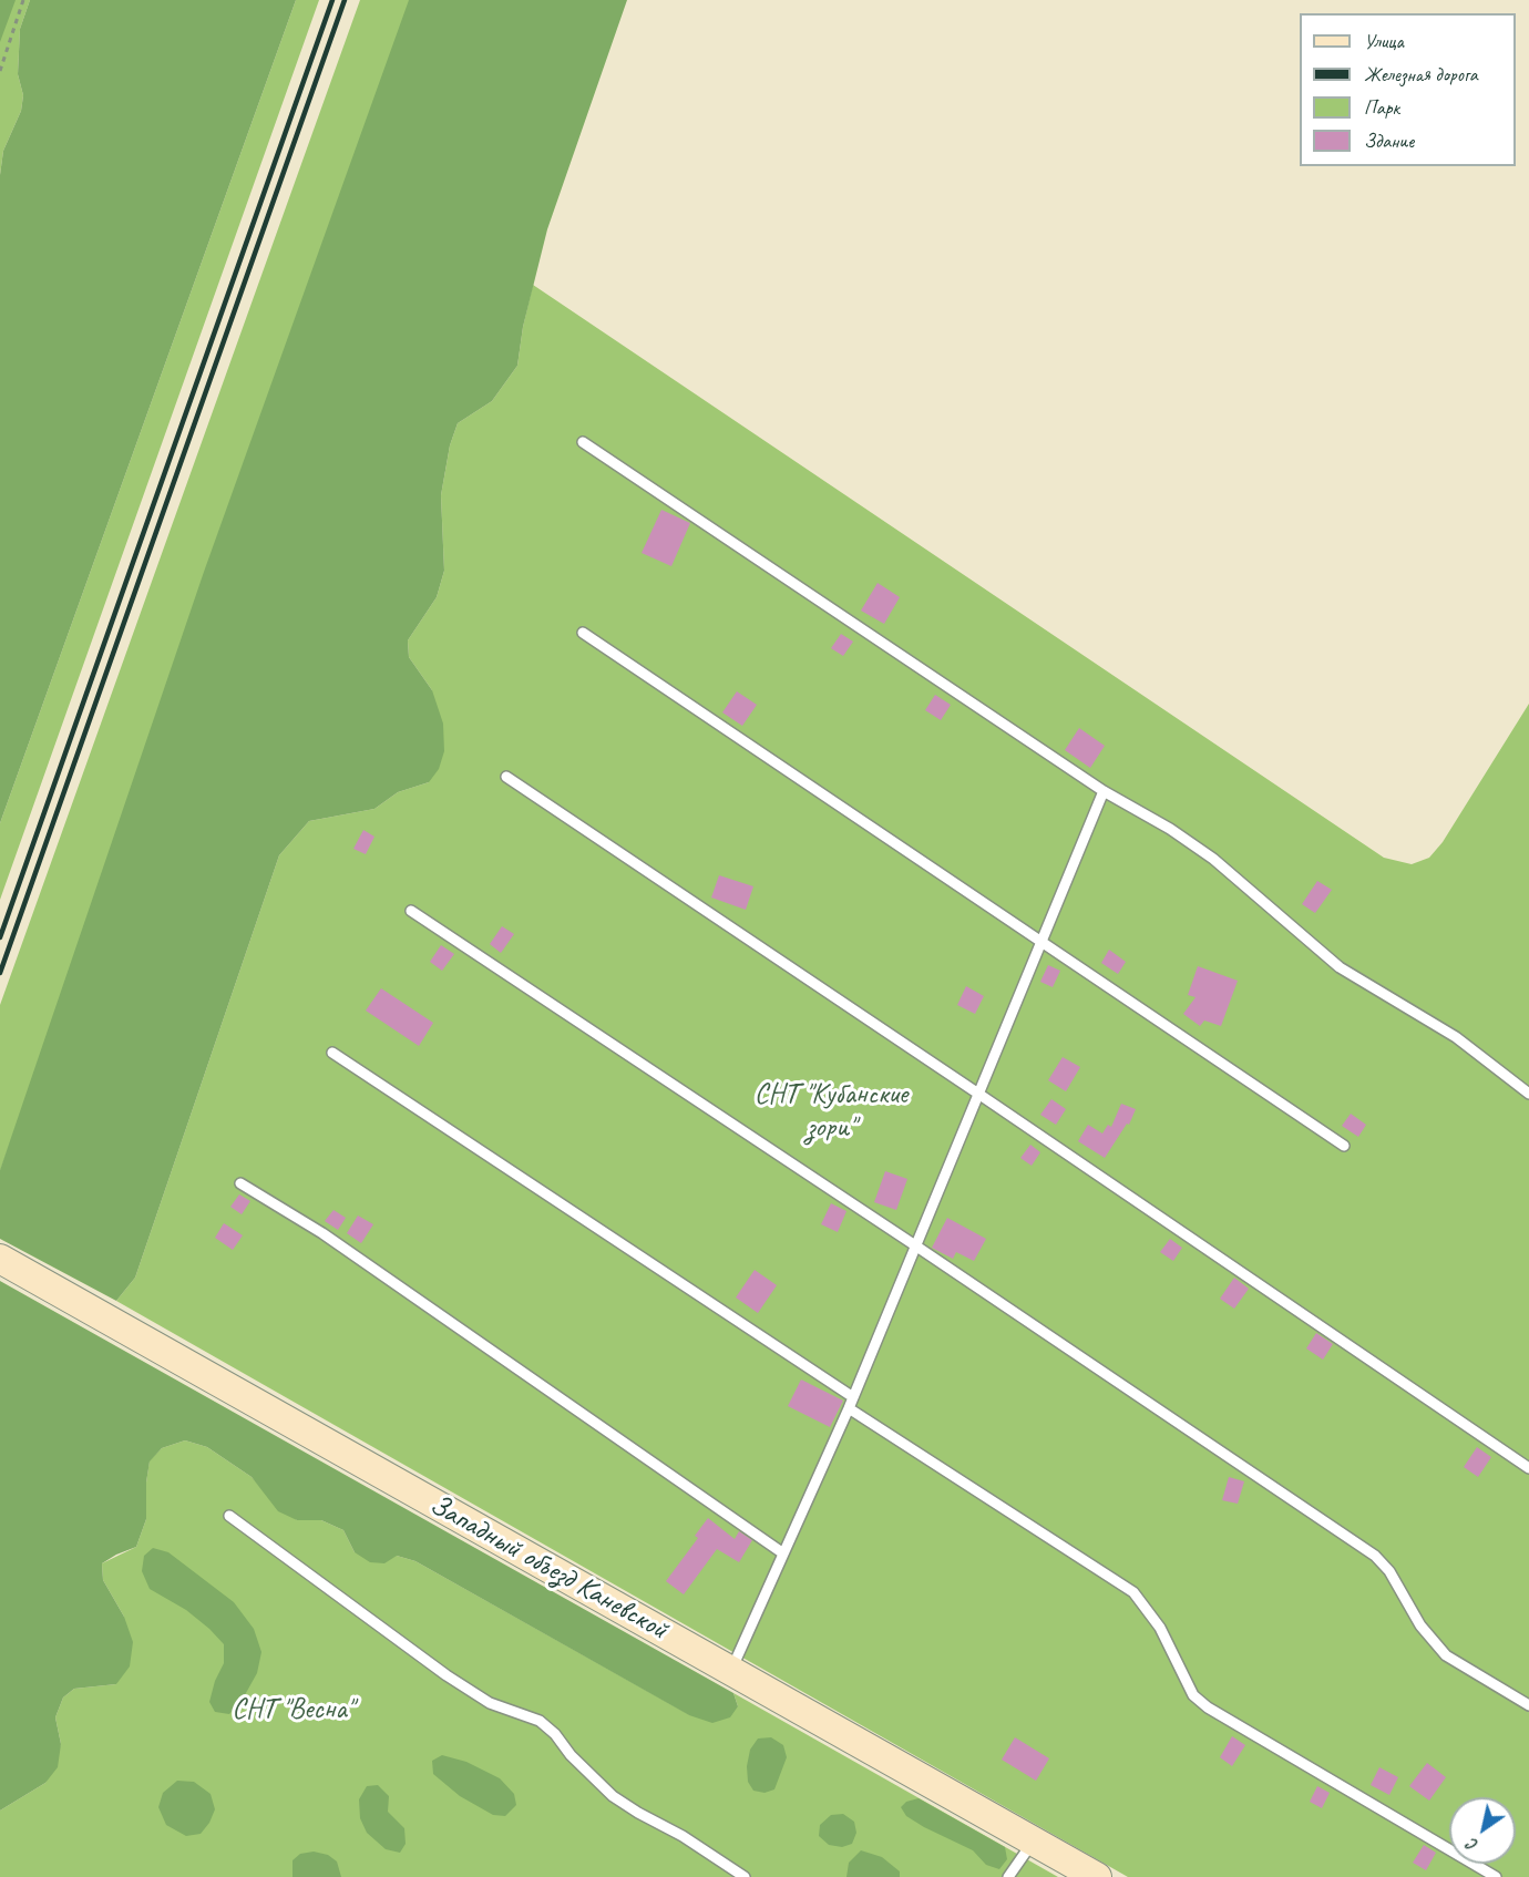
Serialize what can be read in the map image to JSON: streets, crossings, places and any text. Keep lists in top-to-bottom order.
{
  "streets": {
    "main road": ["Западный объезд Каневской"]
  },
  "parks": ["СНТ \"Кубанские зори\"", "СНТ \"Весна\""],
  "legend": [
    "Улица",
    "Железная дорога",
    "Парк",
    "Здание"
  ],
  "north": "bottom left"
}
